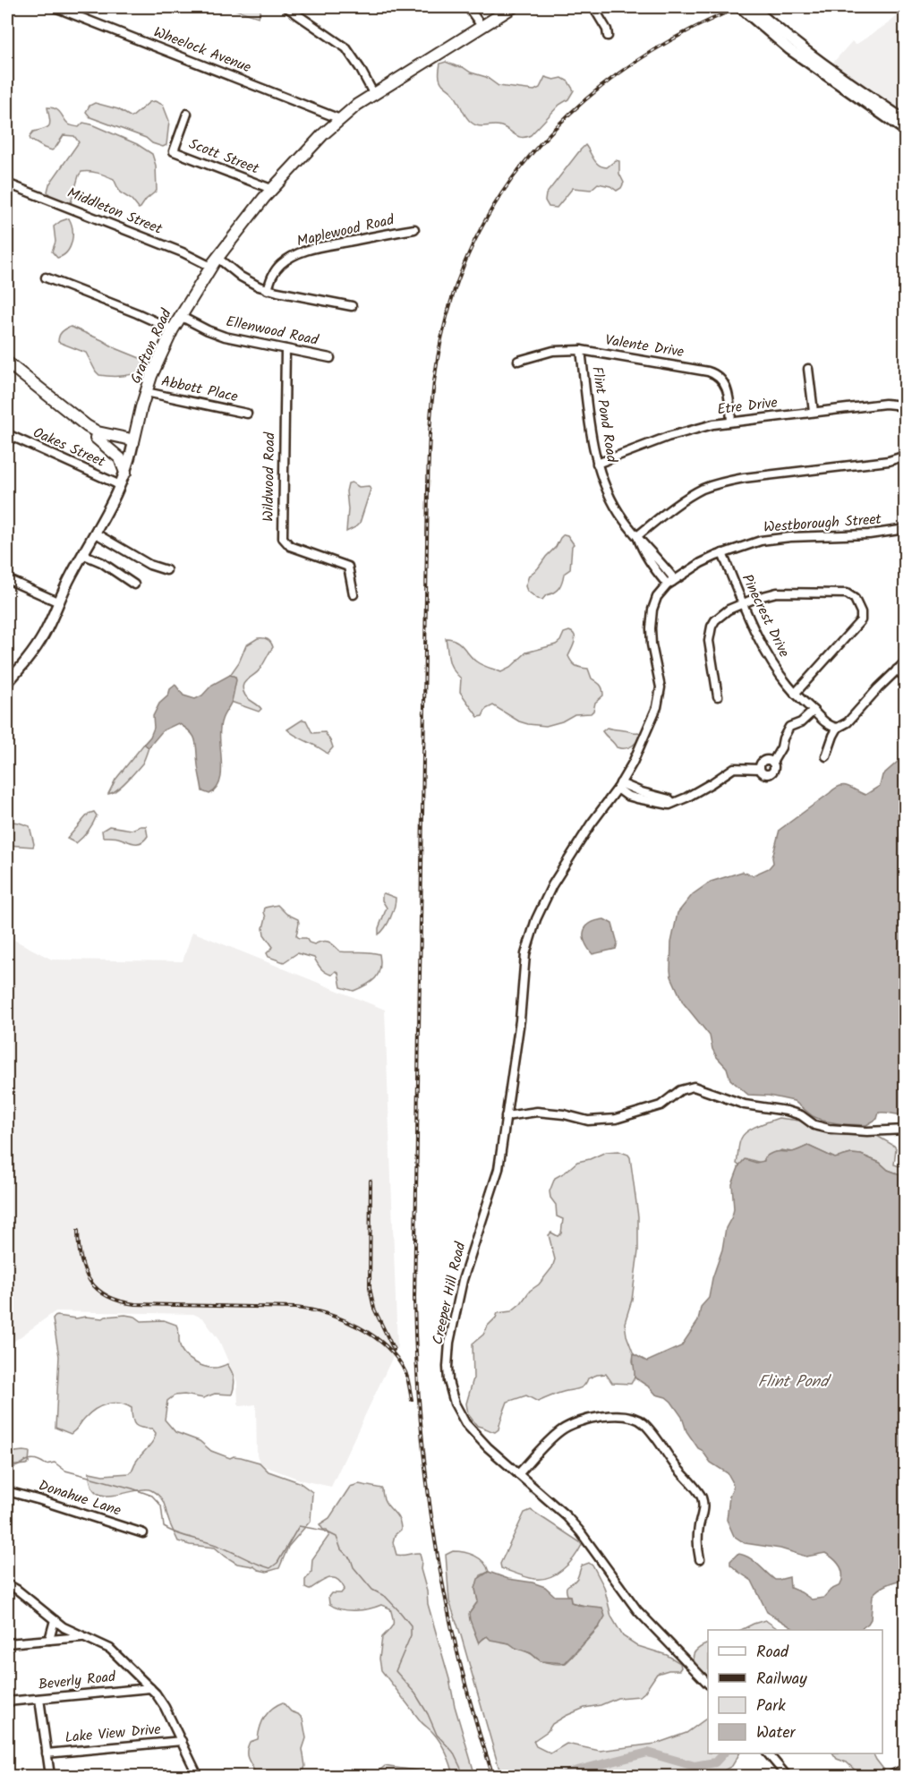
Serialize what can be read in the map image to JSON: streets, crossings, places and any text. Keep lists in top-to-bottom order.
{
  "streets": {
    "highway": ["Grafton Road"],
    "street": [
      "Wheelock Avenue",
      "Scott Street",
      "Middleton Street",
      "Maplewood Road",
      "Ellenwood Road",
      "Valente Drive",
      "Abbott Place",
      "Etre Drive",
      "Flint Pond Road",
      "Oakes Street",
      "Wildwood Road",
      "Westborough Street",
      "Pinecrest Drive",
      "Creeper Hill Road",
      "Donahue Lane",
      "Beverly Road",
      "Lake View Drive"
    ]
  },
  "crossings": [
    ["Wheelock Avenue", "Grafton Road"],
    ["Scott Street", "Grafton Road"],
    ["Middleton Street", "Maplewood Road"],
    ["Middleton Street", "Grafton Road"],
    ["Ellenwood Road", "Grafton Road"],
    ["Ellenwood Road", "Wildwood Road"],
    ["Grafton Road", "Abbott Place"],
    ["Grafton Road", "Oakes Street"],
    ["Valente Drive", "Etre Drive"],
    ["Valente Drive", "Flint Pond Road"],
    ["Etre Drive", "Flint Pond Road"],
    ["Flint Pond Road", "Westborough Street"],
    ["Westborough Street", "Pinecrest Drive"],
    ["Westborough Street", "Creeper Hill Road"]
  ],
  "water": ["Flint Pond"],
  "legend": [
    "Road",
    "Railway",
    "Park",
    "Water"
  ]
}
